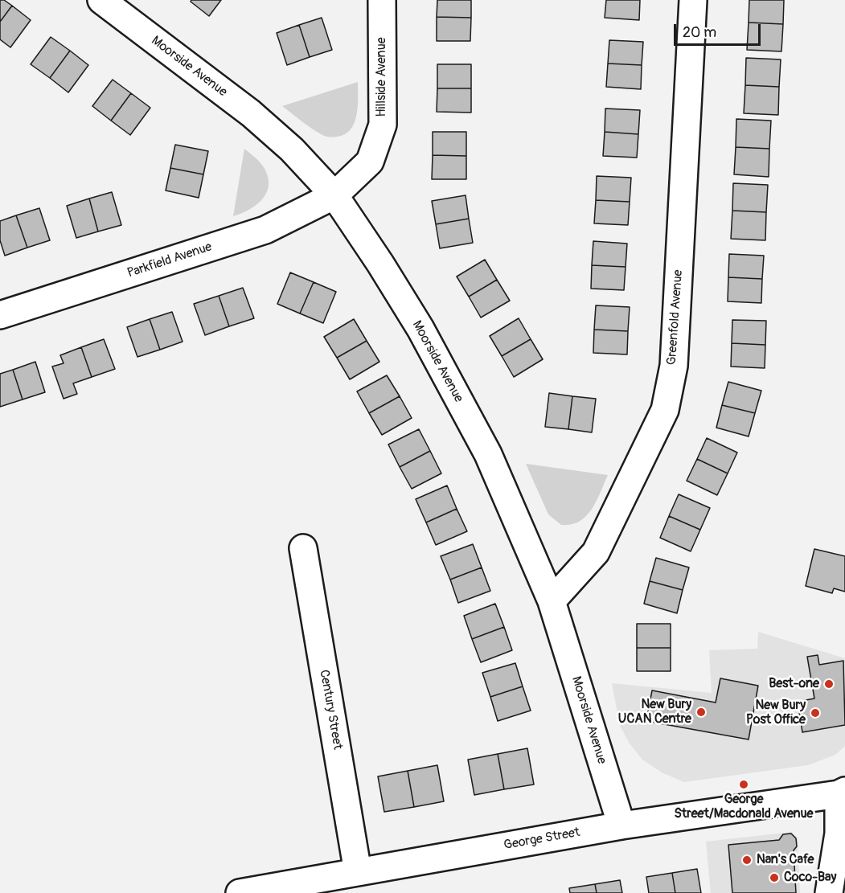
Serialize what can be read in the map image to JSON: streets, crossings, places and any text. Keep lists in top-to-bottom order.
{
  "streets": {
    "street": [
      "Moorside Avenue",
      "Hillside Avenue",
      "Parkfield Avenue",
      "Greenfold Avenue",
      "Century Street",
      "George Street"
    ]
  },
  "crossings": [
    ["Moorside Avenue", "Hillside Avenue"],
    ["Moorside Avenue", "Parkfield Avenue"],
    ["Moorside Avenue", "Greenfold Avenue"],
    ["Moorside Avenue", "George Street"],
    ["Hillside Avenue", "Parkfield Avenue"],
    ["Century Street", "George Street"]
  ],
  "places": [
    "Best-one",
    "New Bury UCAN Centre",
    "New Bury Post Office",
    "George Street/Macdonald Avenue",
    "Nan's Cafe",
    "Coco-Bay"
  ],
  "scale_bar": "20 m"
}
